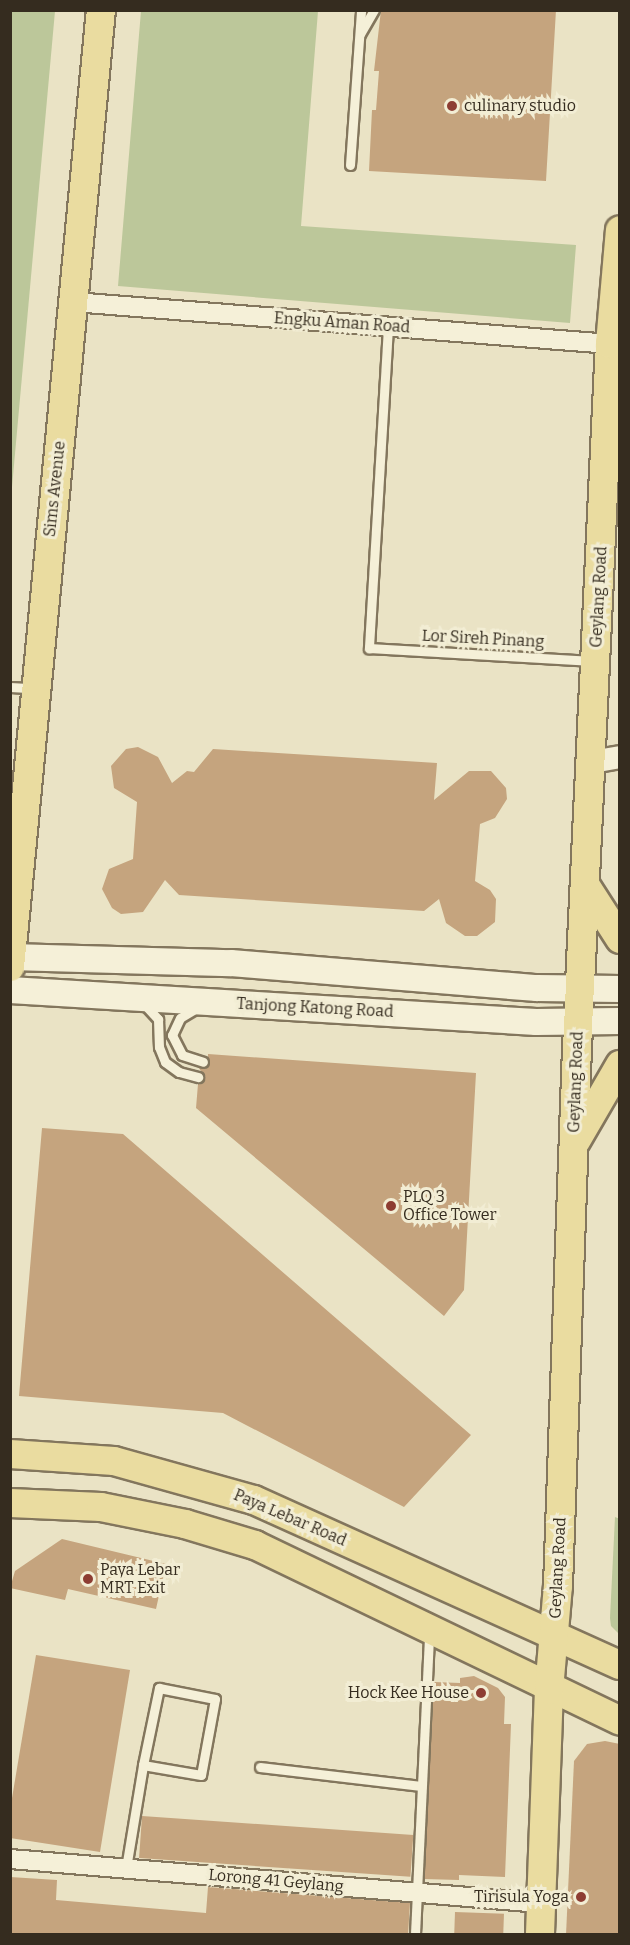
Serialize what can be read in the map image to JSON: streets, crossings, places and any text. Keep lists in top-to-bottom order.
{
  "streets": {
    "main road": [
      "Sims Avenue",
      "Geylang Road",
      "Tanjong Katong Road",
      "Paya Lebar Road"
    ],
    "street": ["Engku Aman Road", "Lorong 41 Geylang"],
    "lane": ["Lor Sireh Pinang"]
  },
  "crossings": [
    ["Engku Aman Road", "Sims Avenue"],
    ["Engku Aman Road", "Geylang Road"],
    ["Engku Aman Road", "Lor Sireh Pinang"],
    ["Geylang Road", "Lor Sireh Pinang"],
    ["Geylang Road", "Tanjong Katong Road"],
    ["Geylang Road", "Paya Lebar Road"],
    ["Geylang Road", "Lorong 41 Geylang"]
  ],
  "places": [
    "culinary studio",
    "PLQ 3 Office Tower",
    "Paya Lebar MRT Exit",
    "Hock Kee House",
    "Tirisula Yoga"
  ]
}
